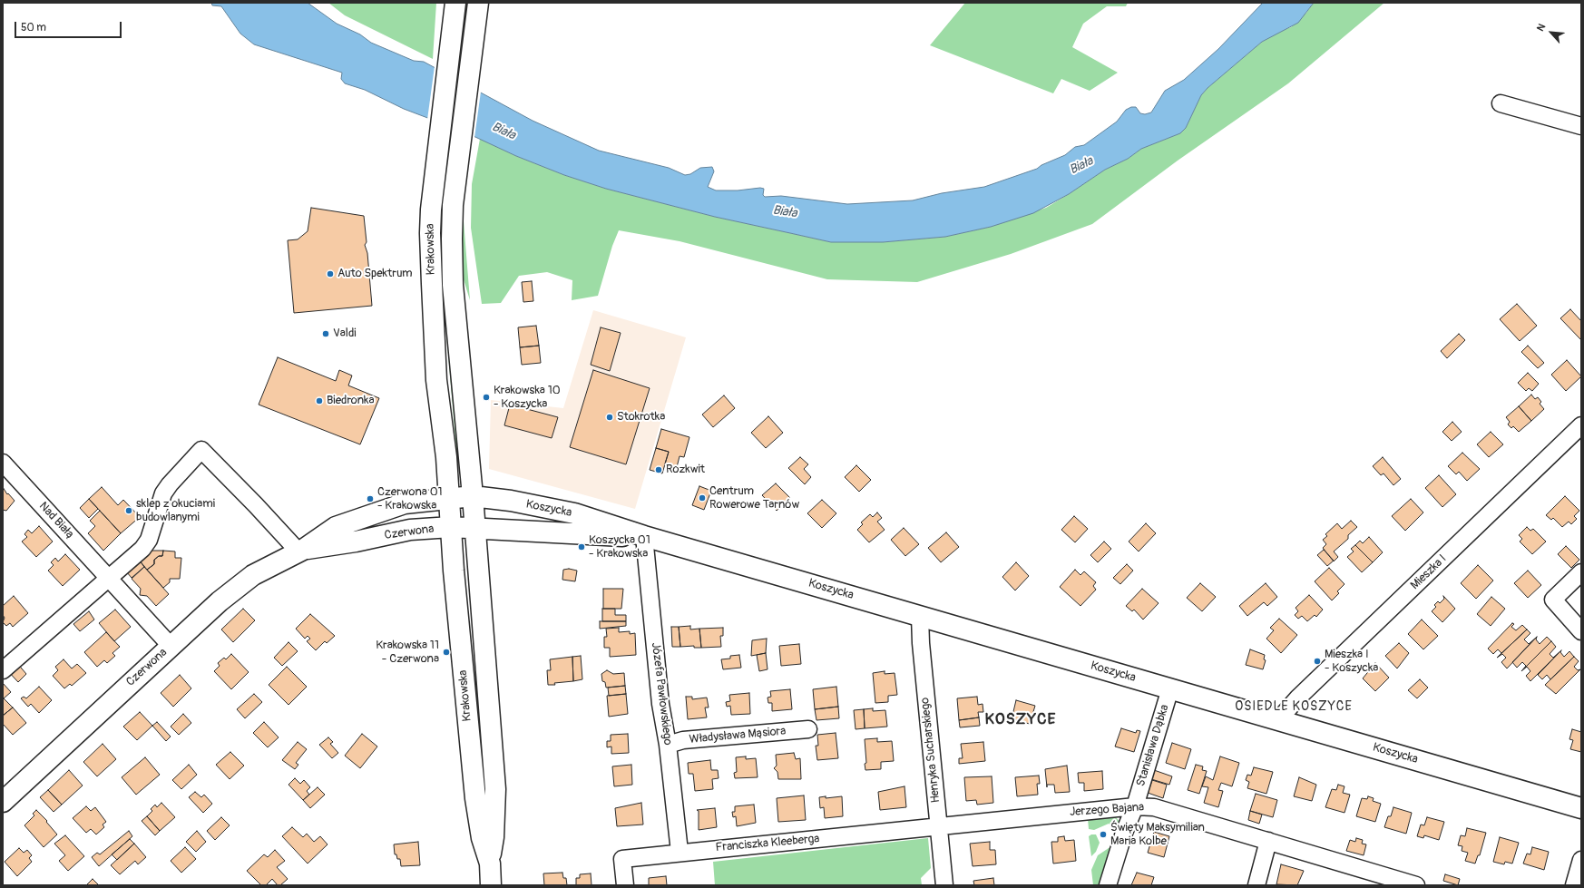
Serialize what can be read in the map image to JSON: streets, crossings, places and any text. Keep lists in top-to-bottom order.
{
  "streets": {
    "street": [
      "Krakowska",
      "Koszycka",
      "Nad Białą",
      "Czerwona",
      "Mieszka I",
      "Józefa Pawłowskiego",
      "Władysława Mąsiora",
      "Stanisława Dąbka",
      "Henryka Sucharskiego",
      "Jerzego Bajana",
      "Franciszka Kleeberga"
    ]
  },
  "crossings": [
    ["Krakowska", "Koszycka"],
    ["Krakowska", "Czerwona"],
    ["Koszycka", "Mieszka I"],
    ["Koszycka", "Józefa Pawłowskiego"],
    ["Koszycka", "Stanisława Dąbka"],
    ["Koszycka", "Henryka Sucharskiego"],
    ["Nad Białą", "Czerwona"],
    ["Józefa Pawłowskiego", "Władysława Mąsiora"],
    ["Józefa Pawłowskiego", "Franciszka Kleeberga"],
    ["Stanisława Dąbka", "Jerzego Bajana"],
    ["Henryka Sucharskiego", "Jerzego Bajana"],
    ["Henryka Sucharskiego", "Franciszka Kleeberga"],
    ["Jerzego Bajana", "Franciszka Kleeberga"]
  ],
  "districts": ["OSIEDLE KOSZYCE", "KOSZYCE"],
  "water": ["Biała"],
  "places": [
    "Auto Spektrum",
    "Valdi",
    "Krakowska 10 - Koszycka",
    "Biedronka",
    "Stokrotka",
    "Rozkwit",
    "Centrum Rowerowe Tarnów",
    "Czerwona 01 - Krakowska",
    "sklep z okuciami budowlanymi",
    "Koszycka 01 - Krakowska",
    "Krakowska 11 - Czerwona",
    "Mieszka I - Koszycka",
    "Święty Maksymilian Maria Kolbe"
  ],
  "scale_bar": "50 m",
  "north": "top left"
}
